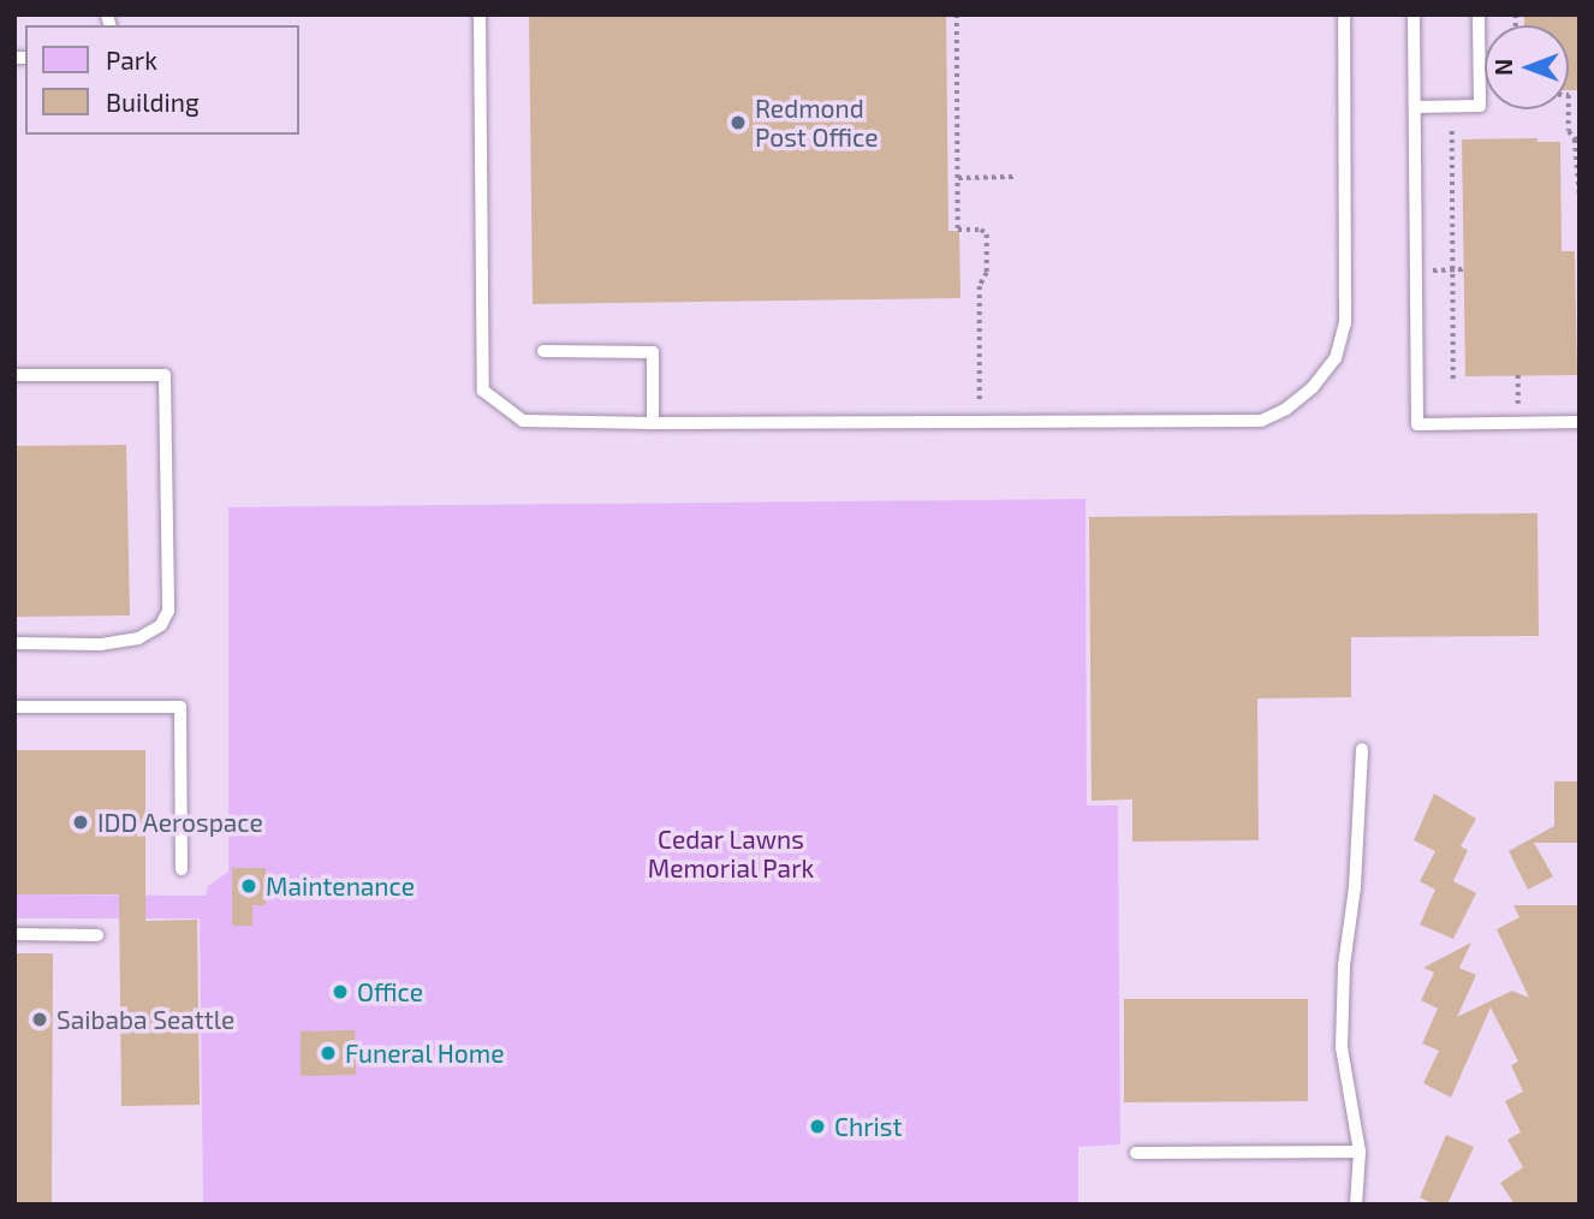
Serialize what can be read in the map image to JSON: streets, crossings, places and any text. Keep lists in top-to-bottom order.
{
  "parks": ["Cedar Lawns Memorial Park"],
  "places": [
    "Redmond Post Office",
    "IDD Aerospace",
    "Maintenance",
    "Office",
    "Saibaba Seattle",
    "Funeral Home",
    "Christ"
  ],
  "legend": ["Park", "Building"],
  "north": "left"
}
